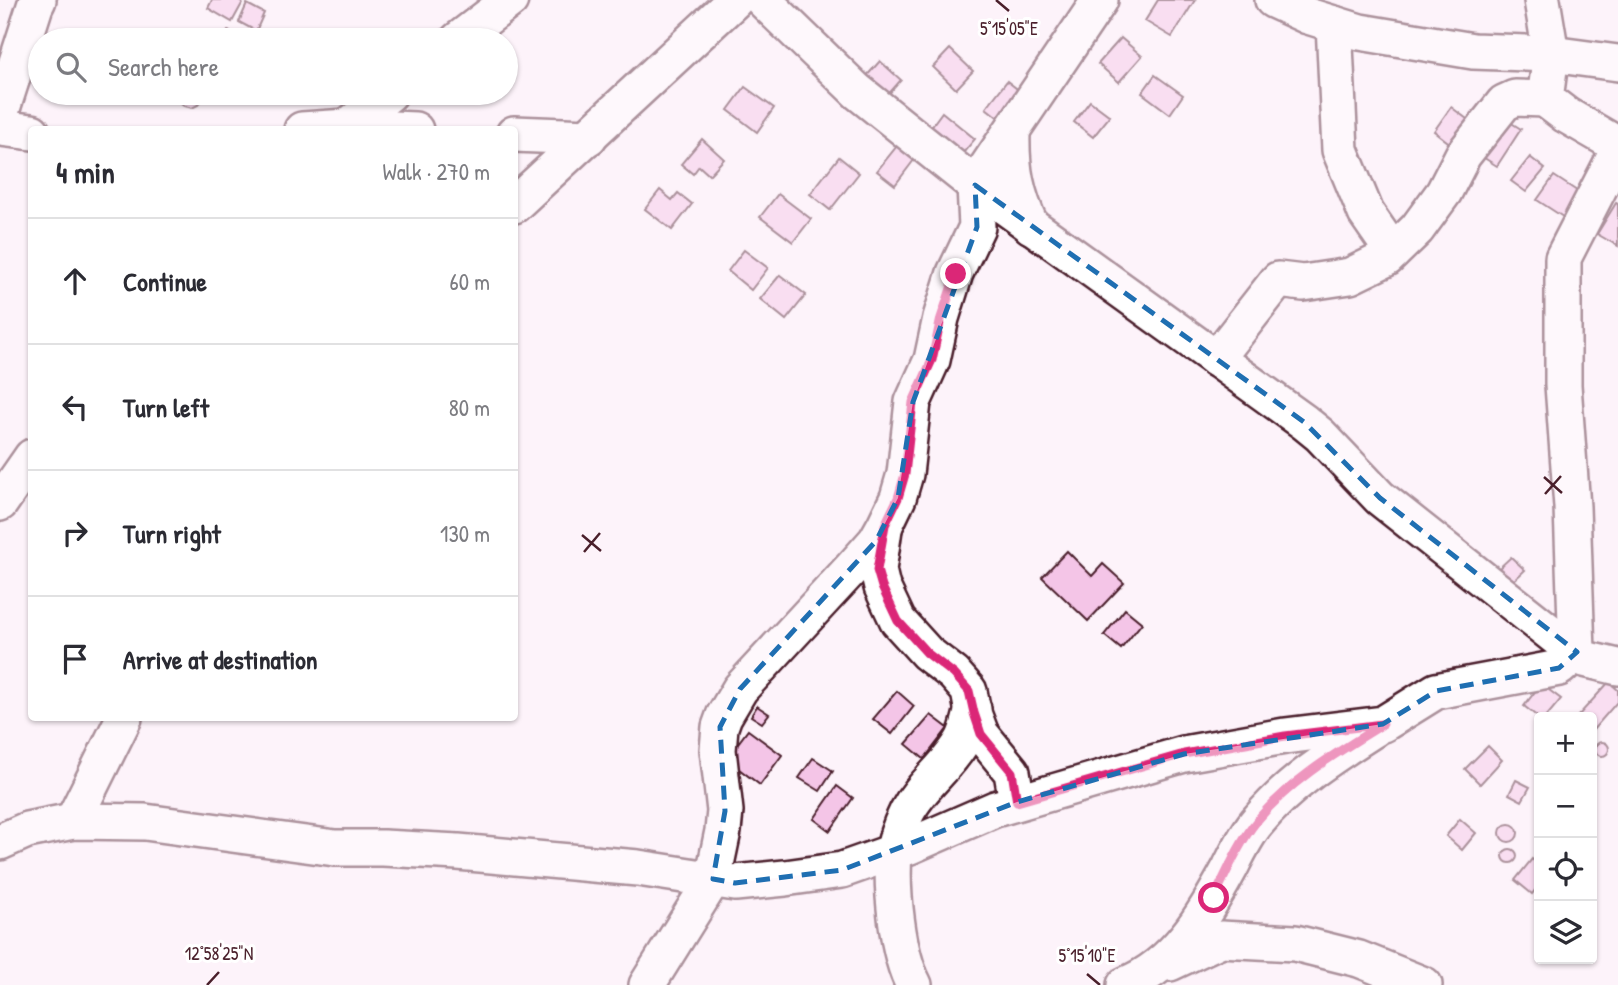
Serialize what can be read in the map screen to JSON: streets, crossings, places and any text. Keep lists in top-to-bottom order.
{
  "page": {
    "search": "Search here",
    "heading": ["4 min", "Walk · 270 m"],
    "list": [
      ["Continue", "60 m"],
      ["Turn left", "80 m"],
      ["Turn right", "130 m"],
      "Arrive at destination"
    ],
    "map_buttons": ["+", "−"]
  },
  "coordinates": ["5°15'05\"E", "12°58'25\"N", "5°15'10\"E"]
}
